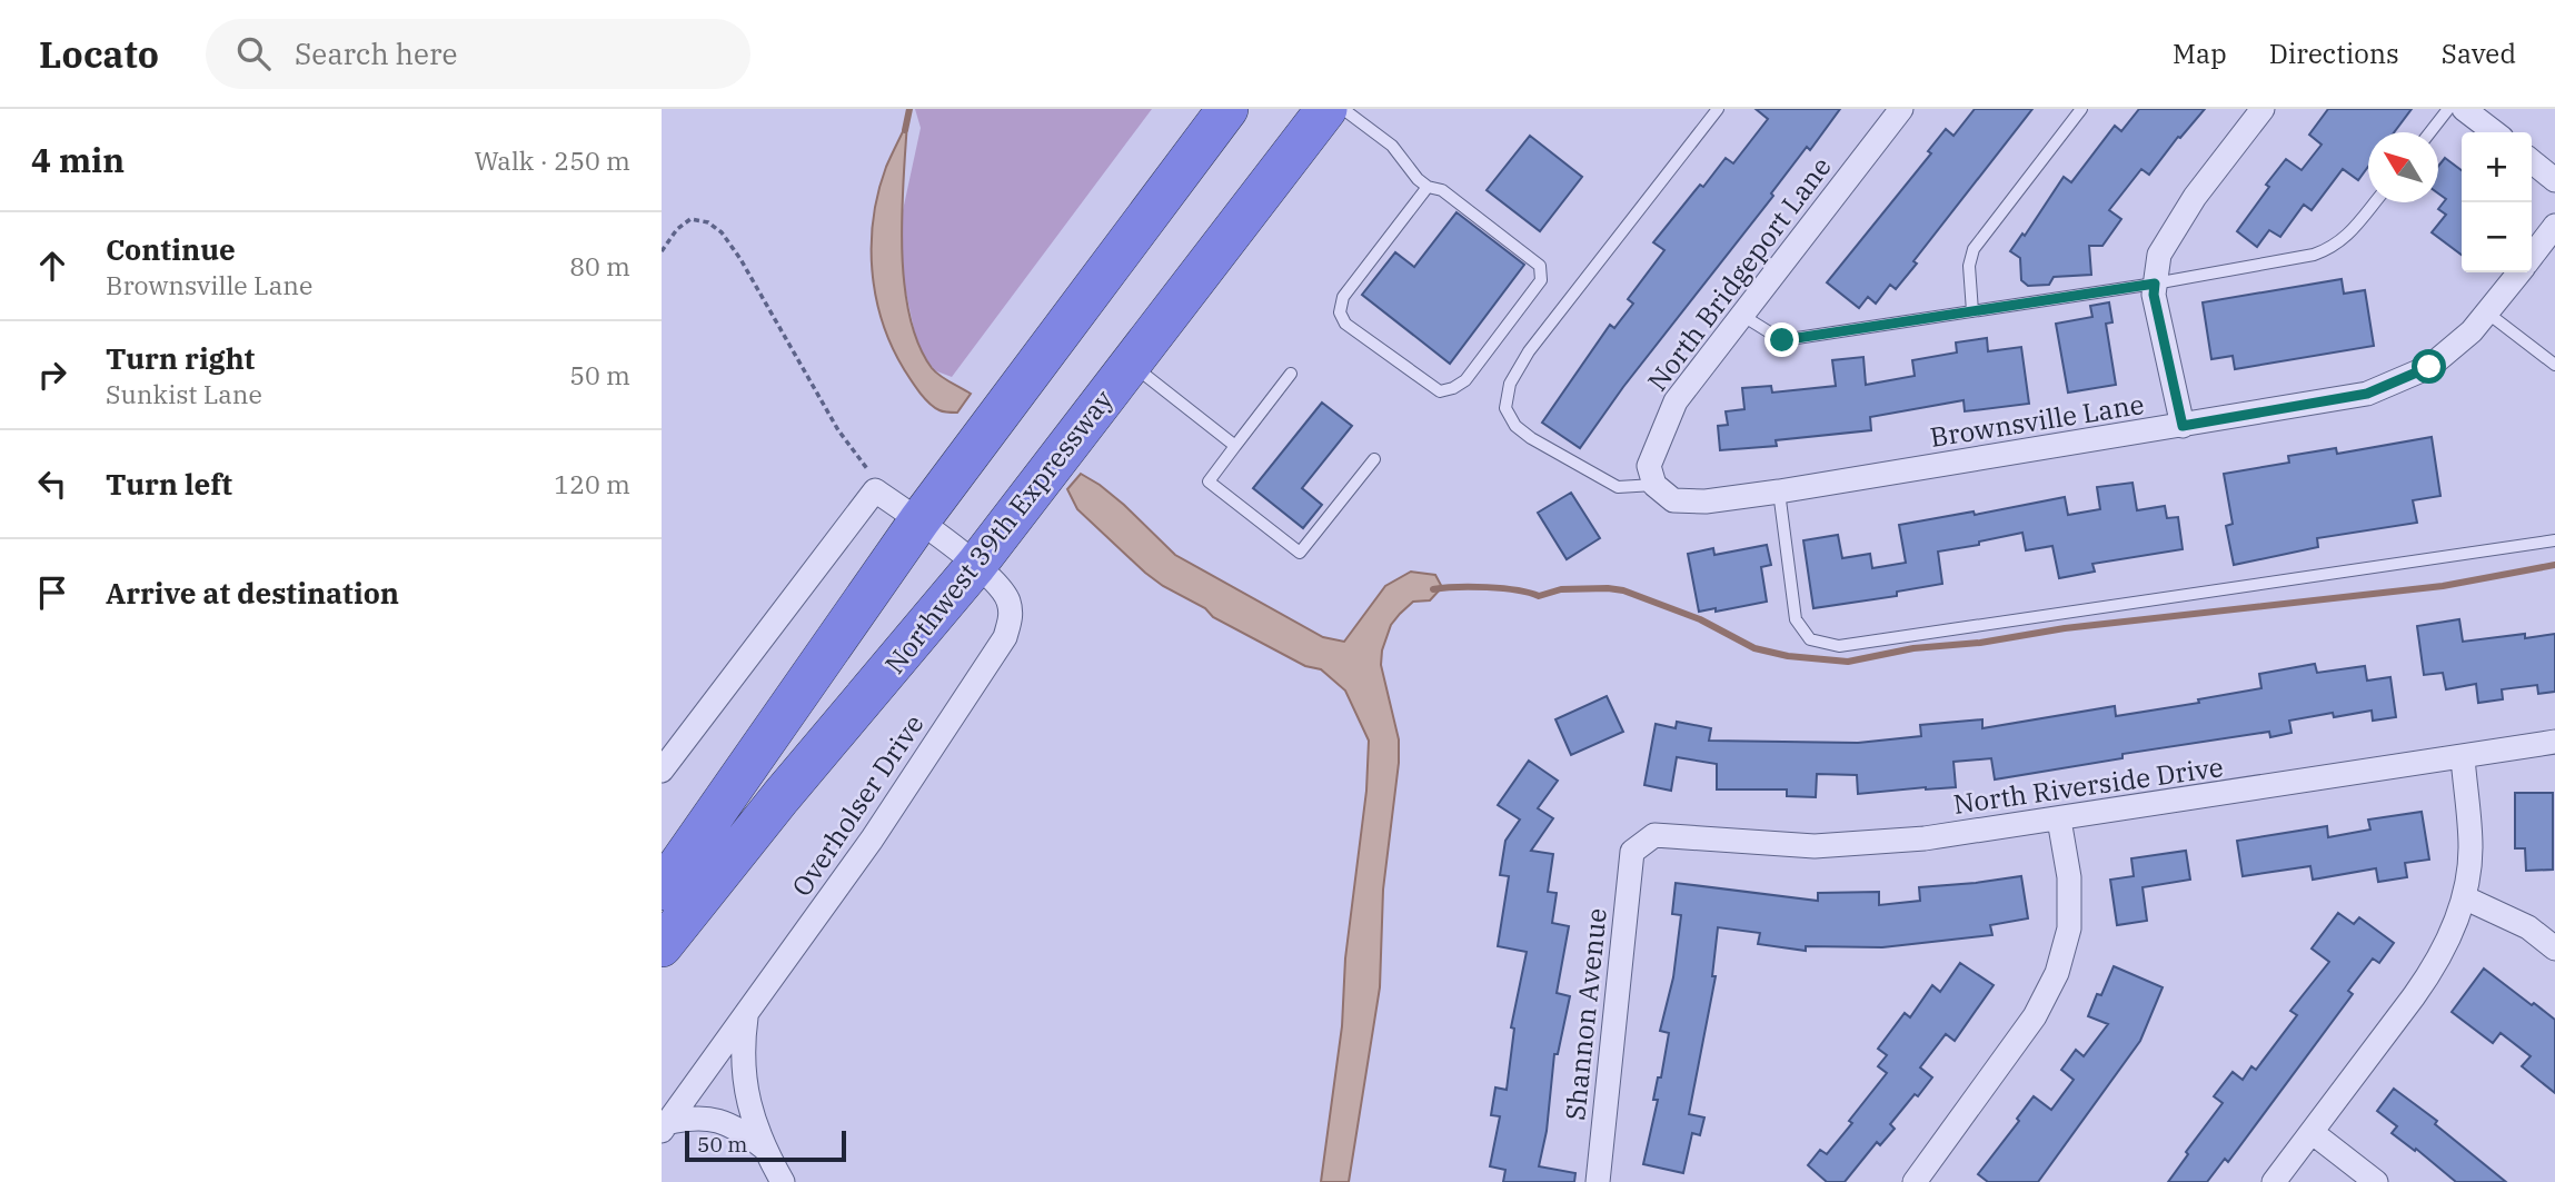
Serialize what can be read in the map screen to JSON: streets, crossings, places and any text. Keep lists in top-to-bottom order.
{
  "streets": {
    "highway": ["Northwest 39th Expressway"],
    "street": [
      "North Bridgeport Lane",
      "Brownsville Lane",
      "North Riverside Drive",
      "Overholser Drive",
      "Shannon Avenue"
    ]
  },
  "crossings": [
    ["North Bridgeport Lane", "Brownsville Lane"],
    ["Northwest 39th Expressway", "Overholser Drive"],
    ["North Riverside Drive", "Shannon Avenue"]
  ],
  "scale_bar": "50 m",
  "north": "top left",
  "page": {
    "header": "Locato",
    "search": "Search here",
    "nav": ["Map", "Directions", "Saved"],
    "heading": ["4 min", "Walk · 250 m"],
    "map_buttons": ["+", "−"],
    "list": [
      ["Continue", "Brownsville Lane", "80 m"],
      ["Turn right", "Sunkist Lane", "50 m"],
      ["Turn left", "120 m"],
      "Arrive at destination"
    ],
    "scale": "50 m"
  }
}
